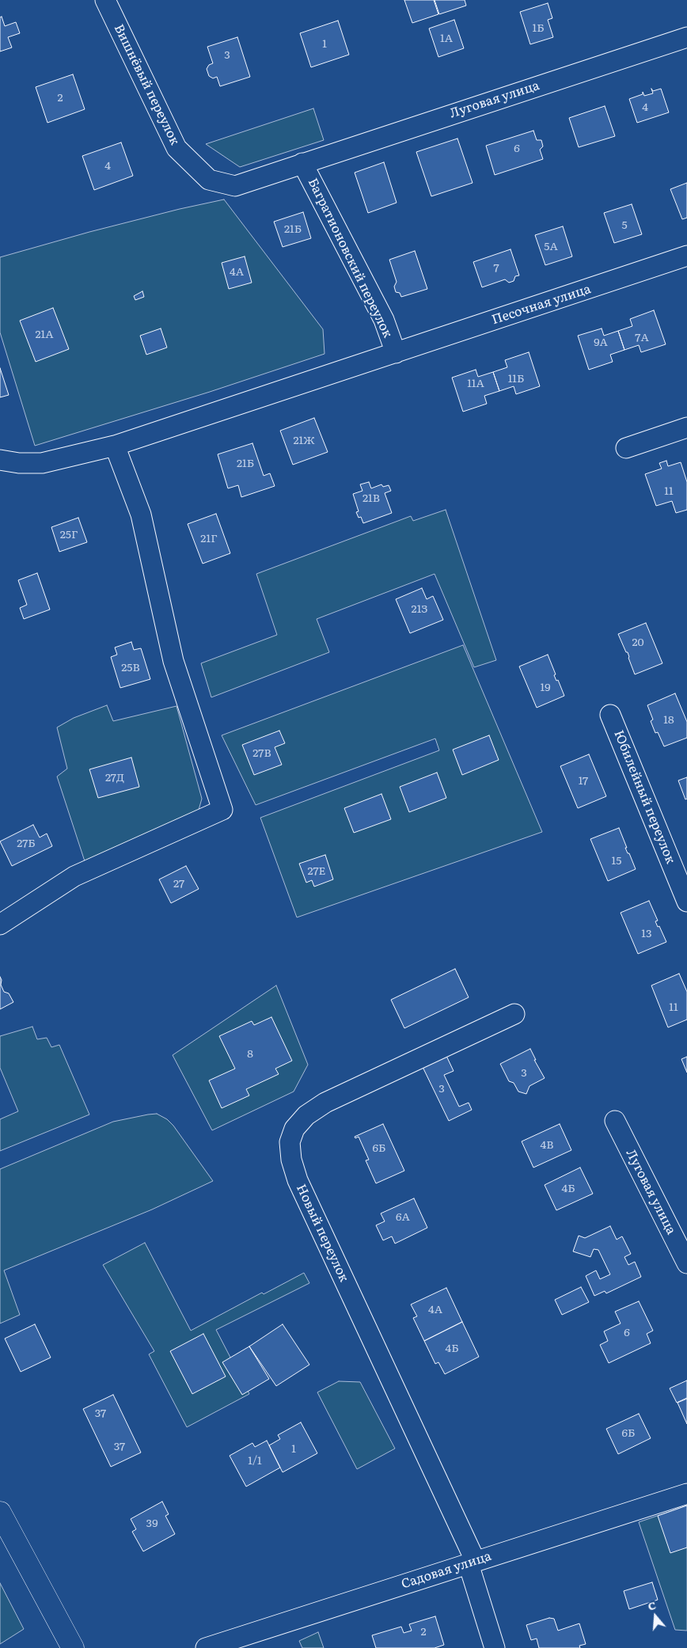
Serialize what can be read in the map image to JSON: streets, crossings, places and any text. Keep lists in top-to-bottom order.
{
  "streets": {
    "street": [
      "Вишнёвый переулок",
      "Луговая улица",
      "Багратионовский переулок",
      "Песочная улица",
      "Юбилейный переулок",
      "Новый переулок",
      "Садовая улица"
    ]
  },
  "crossings": [
    ["Вишнёвый переулок", "Луговая улица"],
    ["Вишнёвый переулок", "Багратионовский переулок"],
    ["Луговая улица", "Багратионовский переулок"],
    ["Багратионовский переулок", "Песочная улица"],
    ["Новый переулок", "Садовая улица"]
  ],
  "house_numbers": [
    "1Б",
    "1А",
    "1",
    "3",
    "2",
    "4",
    "6",
    "4",
    "5",
    "21Б",
    "5А",
    "7",
    "4А",
    "21А",
    "7А",
    "9А",
    "11Б",
    "11А",
    "21Ж",
    "21Б",
    "11",
    "21В",
    "25Г",
    "21Г",
    "21З",
    "20",
    "25В",
    "19",
    "18",
    "27В",
    "27Д",
    "17",
    "27Б",
    "15",
    "27Е",
    "27",
    "13",
    "11",
    "8",
    "3",
    "3",
    "4В",
    "6Б",
    "4Б",
    "6А",
    "4А",
    "6",
    "4Б",
    "37",
    "6Б",
    "37",
    "1",
    "1/1",
    "39",
    "2"
  ],
  "north": "top"
}
